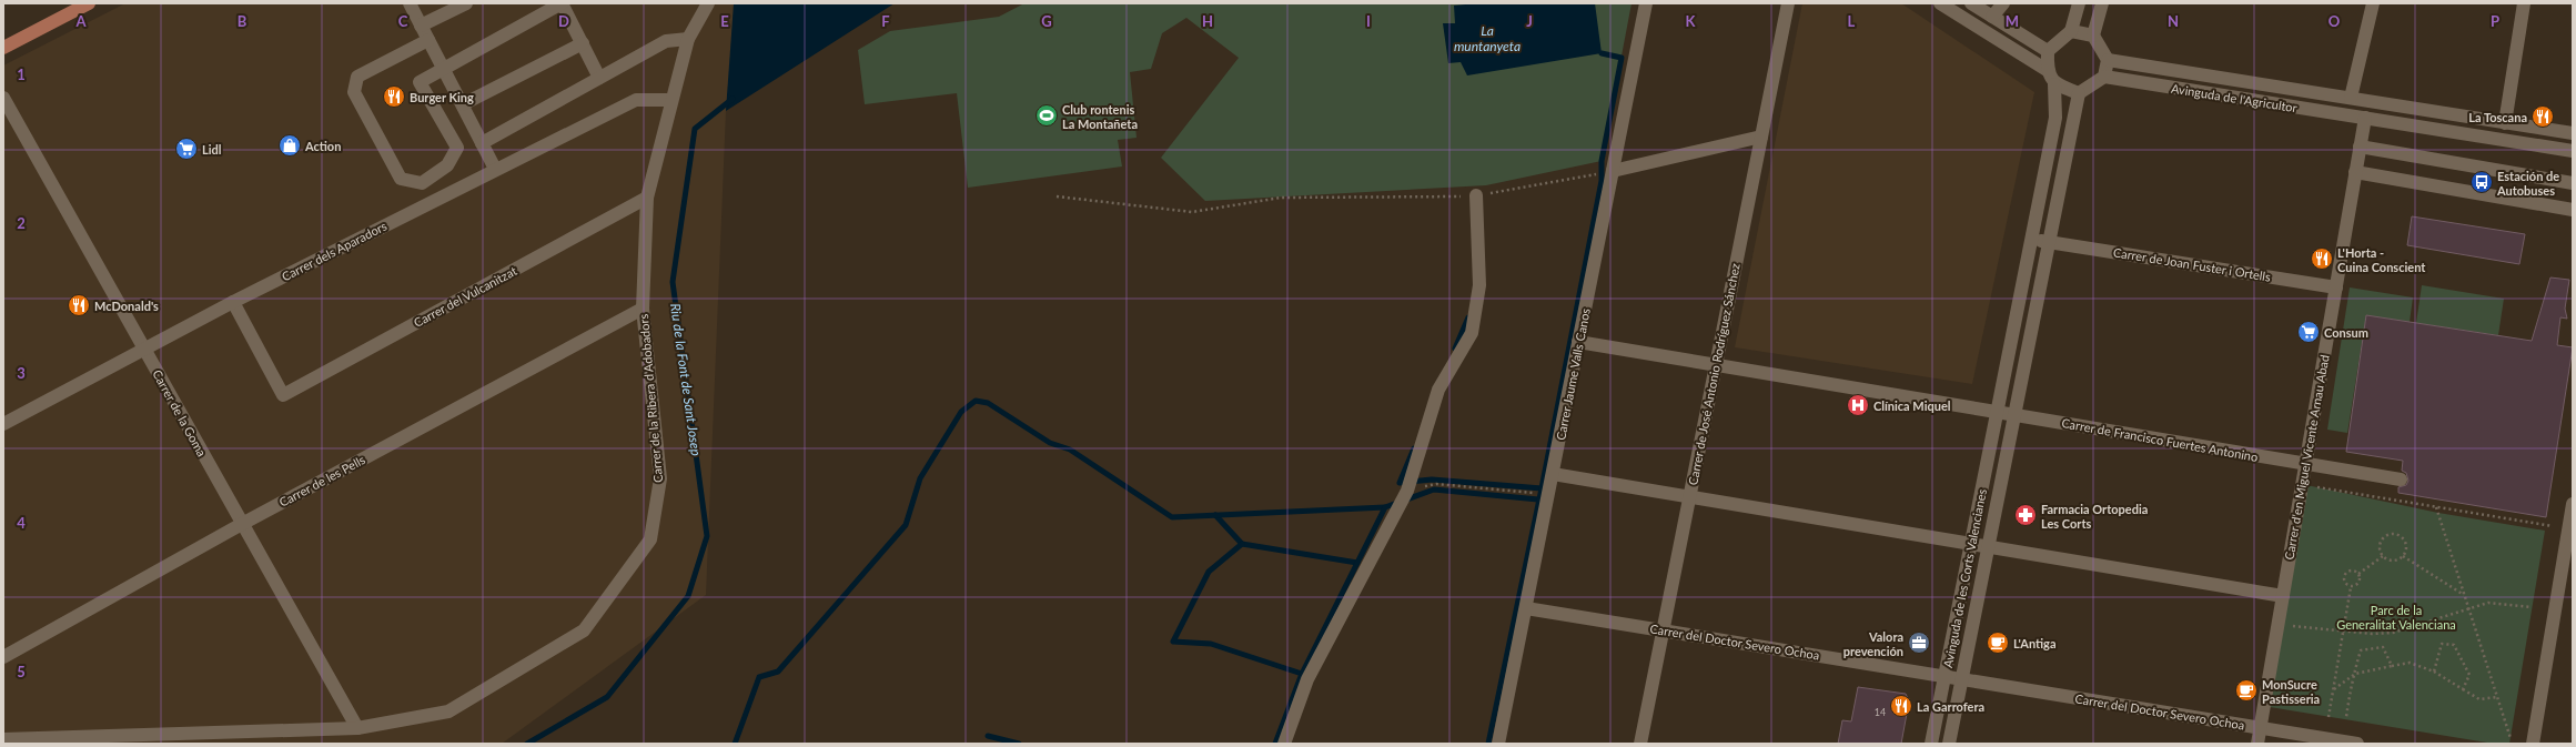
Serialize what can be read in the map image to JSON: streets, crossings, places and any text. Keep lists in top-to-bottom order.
{
  "streets": {
    "street": [
      "Avinguda de l'Agricultor",
      "Carrer dels Aparadors",
      "Carrer de Joan Fuster i Ortells",
      "Carrer del Vulcanitzat",
      "Carrer Jaume Valls Canos",
      "Carrer de José Antonio Rodríguez Sánchez",
      "Carrer de la Ribera d'Adobadors",
      "Carrer de la Goma",
      "Carrer de Francisco Fuertes Antonino",
      "Carrer d'en Miguel Vicente Arnau Abad",
      "Carrer de les Pells",
      "Avinguda de les Corts Valencianes",
      "Carrer del Doctor Severo Ochoa"
    ]
  },
  "crossings": [
    ["Avinguda de l'Agricultor", "Carrer d'en Miguel Vicente Arnau Abad"],
    ["Avinguda de l'Agricultor", "Avinguda de les Corts Valencianes"],
    ["Carrer dels Aparadors", "Carrer del Vulcanitzat"],
    ["Carrer dels Aparadors", "Carrer de la Ribera d'Adobadors"],
    ["Carrer dels Aparadors", "Carrer de la Goma"],
    ["Carrer de Joan Fuster i Ortells", "Carrer d'en Miguel Vicente Arnau Abad"],
    ["Carrer de Joan Fuster i Ortells", "Avinguda de les Corts Valencianes"],
    ["Carrer del Vulcanitzat", "Carrer de la Ribera d'Adobadors"],
    ["Carrer Jaume Valls Canos", "Carrer del Doctor Severo Ochoa"],
    ["Carrer de José Antonio Rodríguez Sánchez", "Carrer del Doctor Severo Ochoa"],
    ["Carrer de la Ribera d'Adobadors", "Carrer de la Goma"],
    ["Carrer de la Ribera d'Adobadors", "Carrer de les Pells"],
    ["Carrer de la Goma", "Carrer de les Pells"],
    ["Carrer de Francisco Fuertes Antonino", "Carrer d'en Miguel Vicente Arnau Abad"],
    ["Carrer de Francisco Fuertes Antonino", "Avinguda de les Corts Valencianes"],
    ["Carrer d'en Miguel Vicente Arnau Abad", "Carrer del Doctor Severo Ochoa"],
    ["Avinguda de les Corts Valencianes", "Carrer del Doctor Severo Ochoa"]
  ],
  "water": ["La muntanyeta", "Riu de la Font de Sant Josep"],
  "parks": ["Parc de la Generalitat Valenciana"],
  "places": {
    "restaurant": [
      "Burger King",
      "La Toscana",
      "L'Horta - Cuina Conscient",
      "McDonald's",
      "La Garrofera"
    ],
    "sports": ["Club rontenis La Montañeta"],
    "shop": ["Action"],
    "supermarket": ["Lidl", "Consum"],
    "bus stop": ["Estación de Autobuses"],
    "hospital": ["Clínica Miquel"],
    "pharmacy": ["Farmacia Ortopedia Les Corts"],
    "office": ["Valora prevención"],
    "cafe": ["L'Antiga", "MonSucre Pastisseria"]
  },
  "house_numbers": ["14"],
  "grid": {
    "columns": [
      "A",
      "B",
      "C",
      "D",
      "E",
      "F",
      "G",
      "H",
      "I",
      "J",
      "K",
      "L",
      "M",
      "N",
      "O",
      "P"
    ],
    "rows": [
      "1",
      "2",
      "3",
      "4",
      "5"
    ]
  }
}
